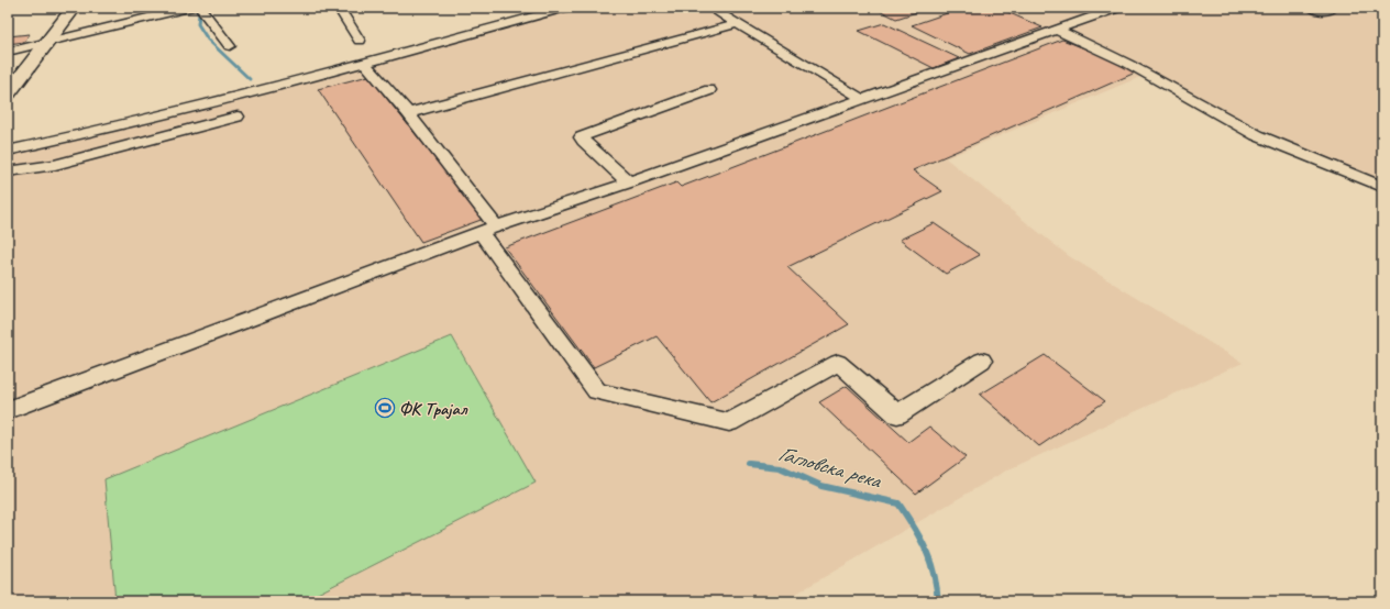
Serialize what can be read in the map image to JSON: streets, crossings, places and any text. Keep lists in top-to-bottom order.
{
  "water": ["Гагловска река"],
  "places": {
    "sports": ["ФК Трајал"]
  }
}
